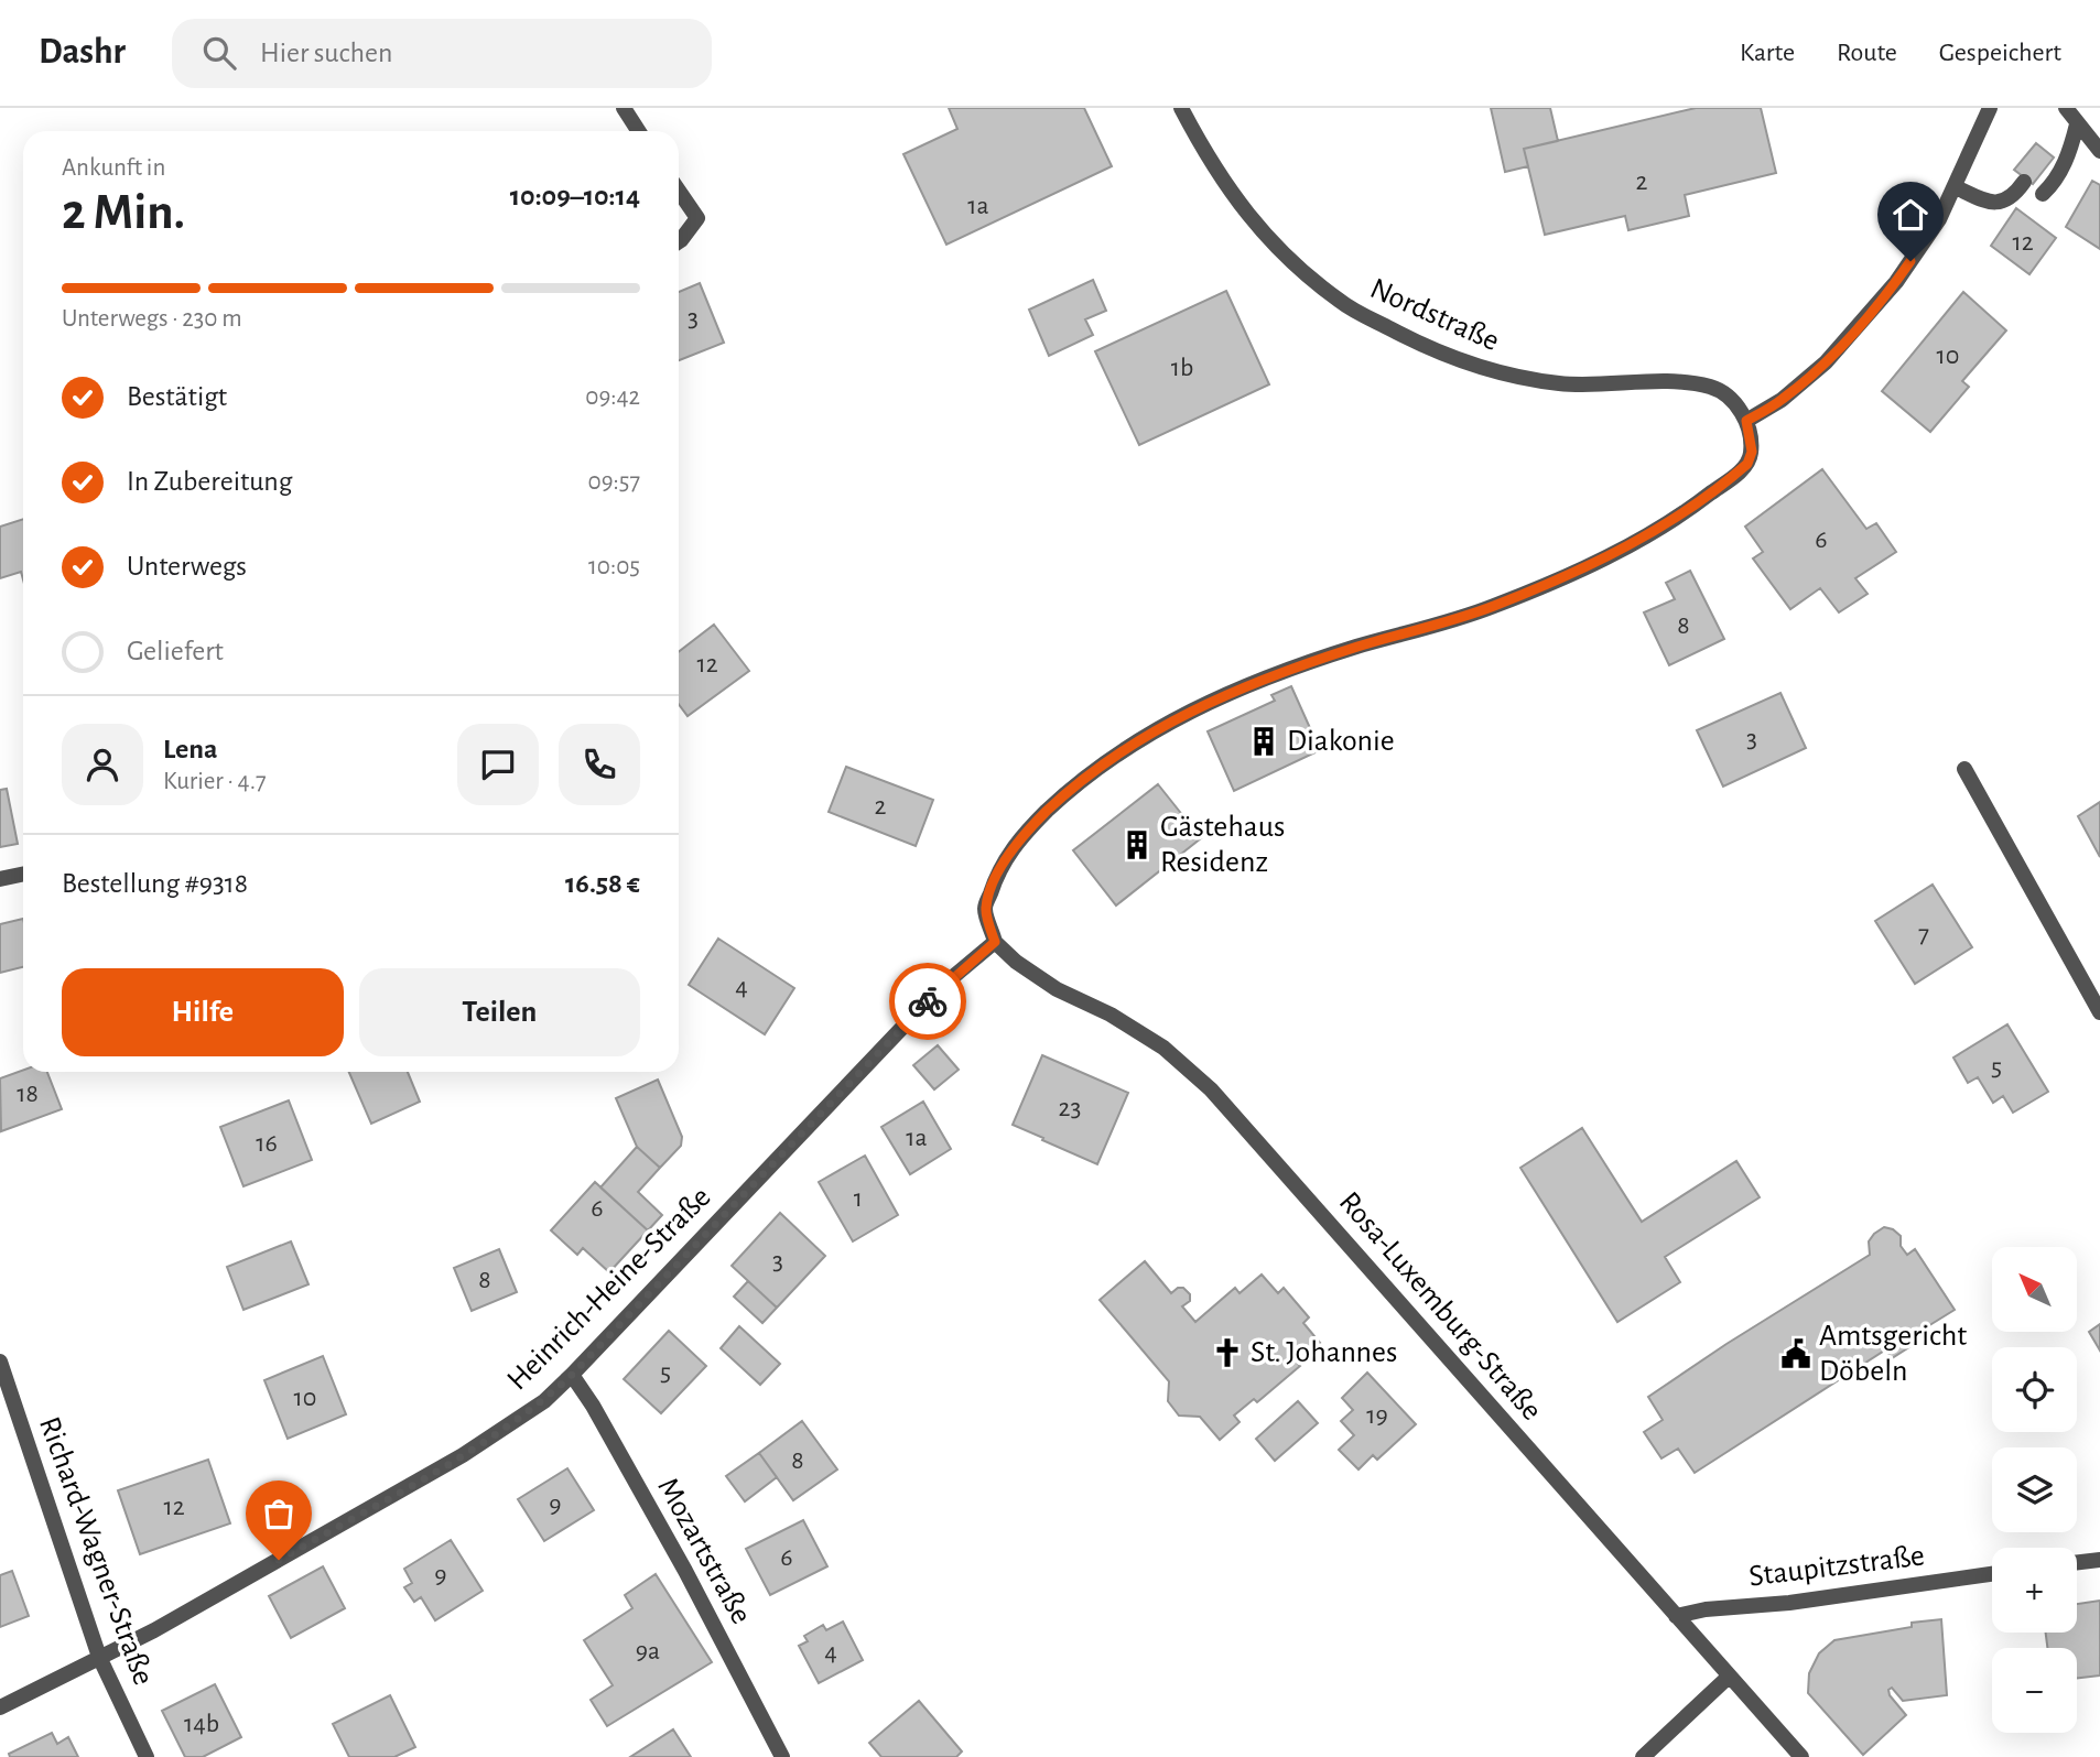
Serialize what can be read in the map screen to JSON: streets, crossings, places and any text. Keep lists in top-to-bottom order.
{
  "streets": {
    "street": [
      "Nordstraße",
      "Heinrich-Heine-Straße",
      "Rosa-Luxemburg-Straße",
      "Richard-Wagner-Straße",
      "Mozartstraße",
      "Staupitzstraße"
    ]
  },
  "crossings": [
    ["Heinrich-Heine-Straße", "Rosa-Luxemburg-Straße"],
    ["Heinrich-Heine-Straße", "Richard-Wagner-Straße"],
    ["Heinrich-Heine-Straße", "Mozartstraße"],
    ["Rosa-Luxemburg-Straße", "Staupitzstraße"]
  ],
  "places": {
    "building": ["Diakonie", "Gästehaus Residenz"],
    "church": ["St. Johannes"],
    "public building": ["Amtsgericht Döbeln"]
  },
  "house_numbers": [
    "2",
    "1a",
    "12",
    "3",
    "10",
    "1b",
    "6",
    "8",
    "12",
    "3",
    "2",
    "7",
    "4",
    "5",
    "18",
    "23",
    "1a",
    "16",
    "1",
    "6",
    "3",
    "8",
    "5",
    "10",
    "19",
    "8",
    "9",
    "12",
    "6",
    "9",
    "9a",
    "4",
    "14b"
  ],
  "north": "top left",
  "page": {
    "header": "Dashr",
    "search": "Hier suchen",
    "nav": ["Karte", "Route", "Gespeichert"],
    "heading": ["2 Min.", "Ankunft in", "10:09–10:14"],
    "panel": [
      "Lena",
      "Kurier · 4.7",
      "Bestellung #9318",
      "16.58 €"
    ],
    "bar": "Unterwegs · 230 m",
    "list": [
      ["Bestätigt", "09:42"],
      ["In Zubereitung", "09:57"],
      ["Unterwegs", "10:05"],
      "Geliefert"
    ],
    "buttons": ["Hilfe", "Teilen"],
    "map_buttons": ["+", "−"]
  }
}
